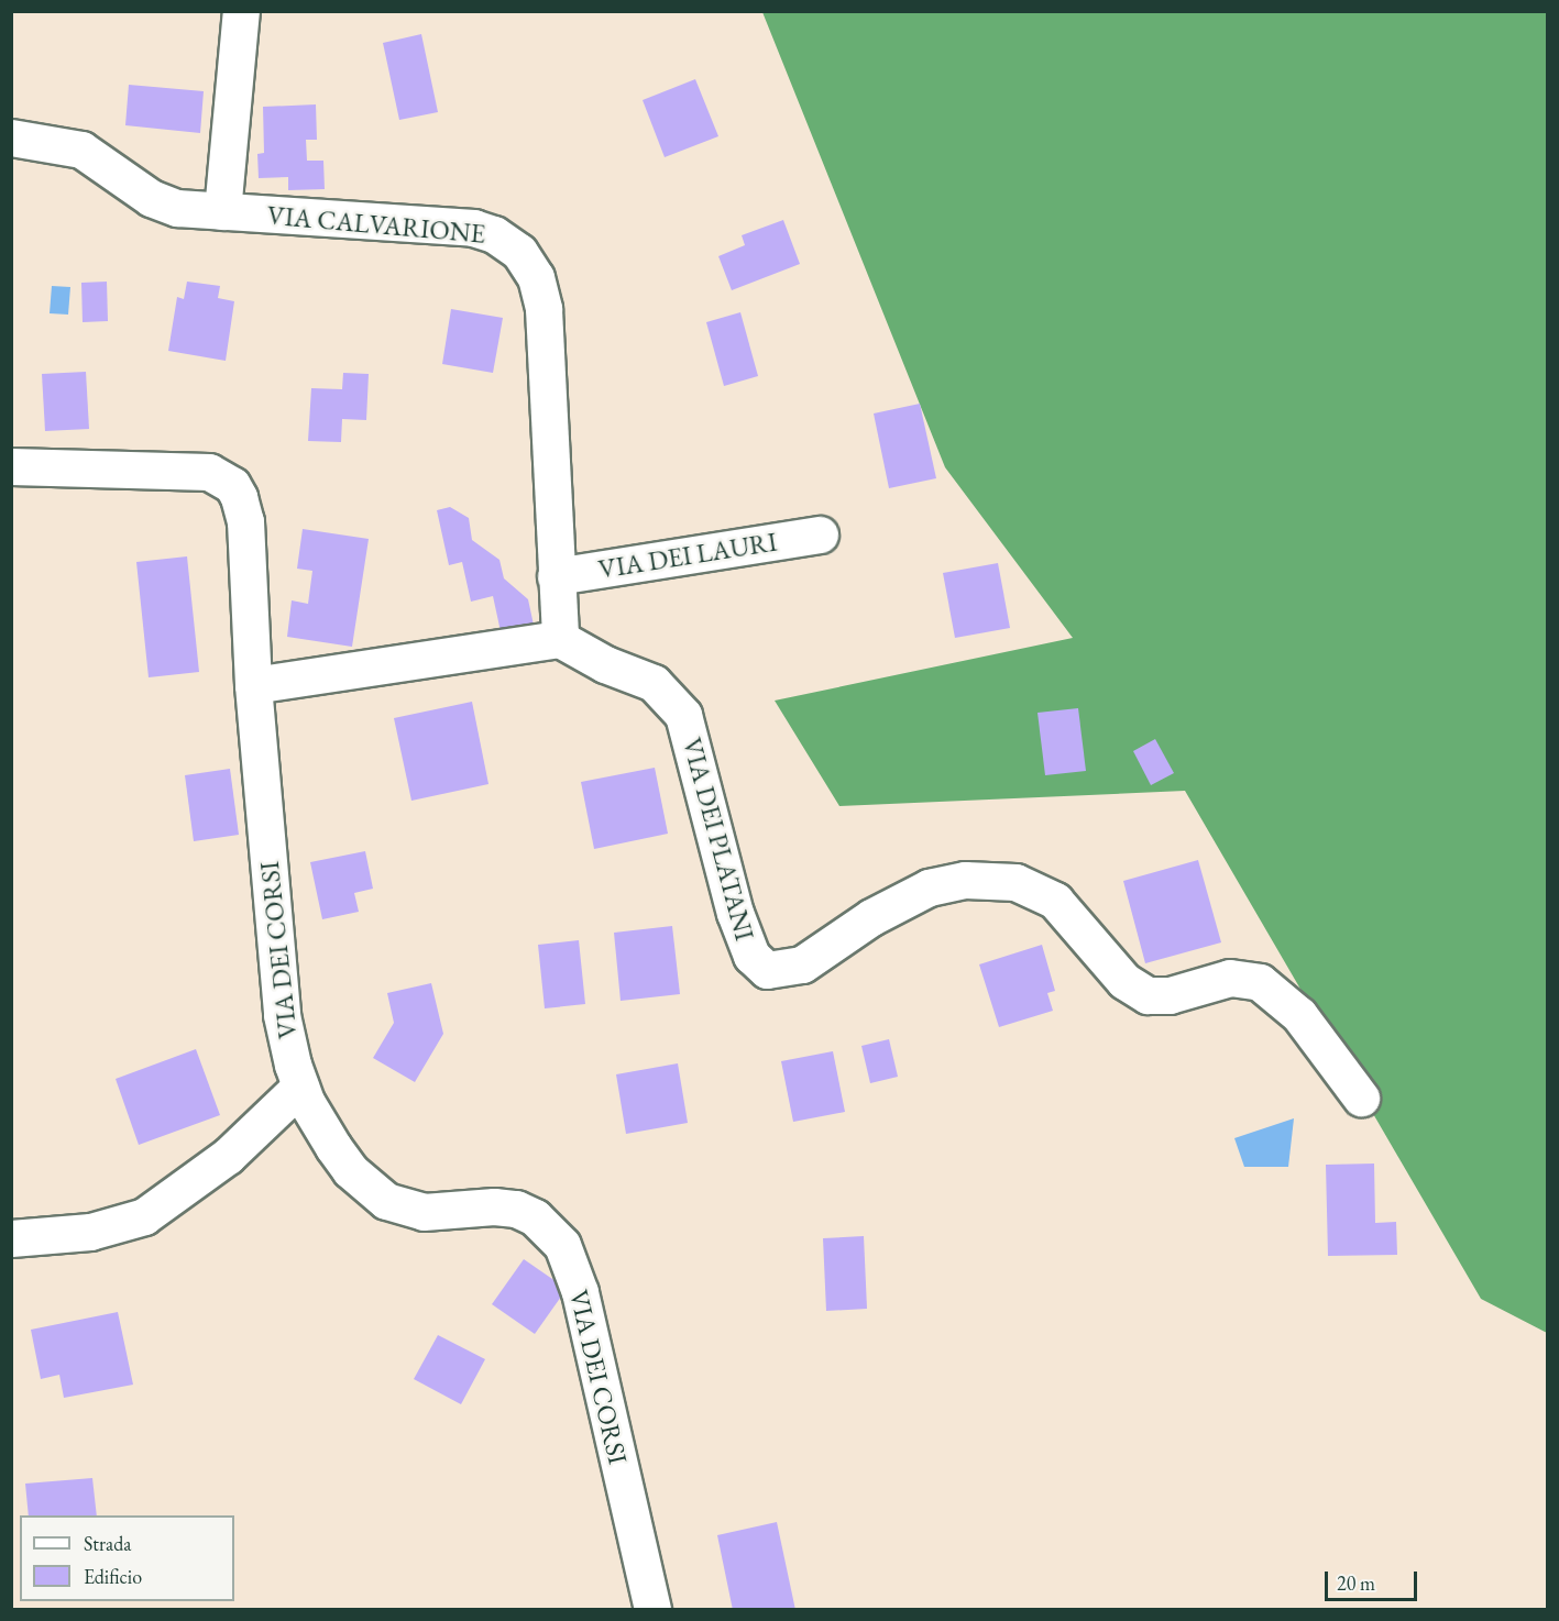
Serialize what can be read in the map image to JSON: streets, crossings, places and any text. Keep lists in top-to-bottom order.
{
  "streets": {
    "street": [
      "VIA CALVARIONE",
      "VIA DEI LAURI",
      "VIA DEI PLATANI",
      "VIA DEI CORSI"
    ]
  },
  "crossings": [
    ["VIA CALVARIONE", "VIA DEI LAURI"],
    ["VIA CALVARIONE", "VIA DEI PLATANI"]
  ],
  "legend": ["Strada", "Edificio"],
  "scale_bar": "20 m"
}
